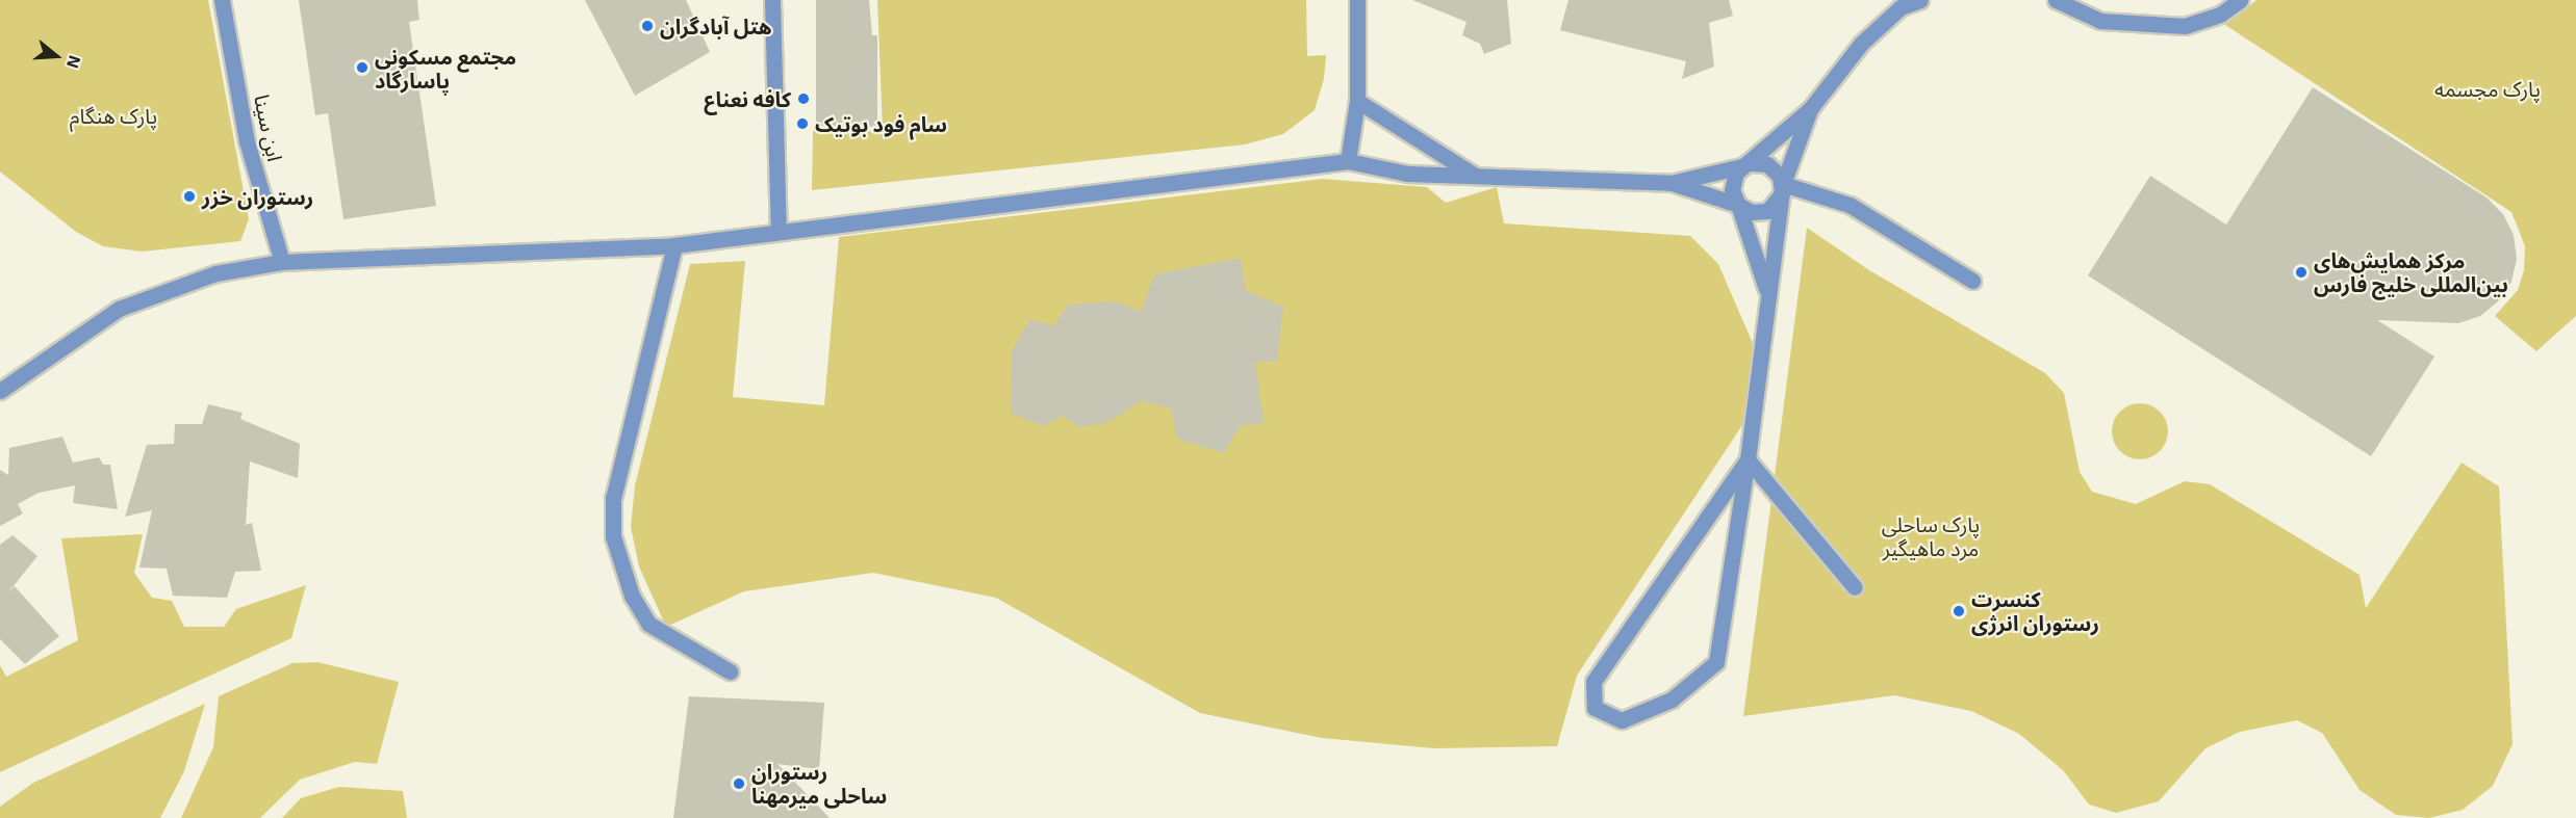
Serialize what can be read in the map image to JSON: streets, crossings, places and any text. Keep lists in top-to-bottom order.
{
  "streets": {
    "street": ["ابن سینا"]
  },
  "parks": ["پارک مجسمه", "پارک هنگام", "پارک ساحلی مرد ماهیگیر"],
  "places": [
    "هتل آبادگران",
    "مجتمع مسکونی پاسارگاد",
    "كافه نعناع",
    "سام فود بوتیک",
    "رستوران خزر",
    "مرکز همایش‌های بین‌المللی خلیج فارس",
    "کنسرت رستوران انرژی",
    "رستوران ساحلی میرمهنا"
  ],
  "north": "right"
}
